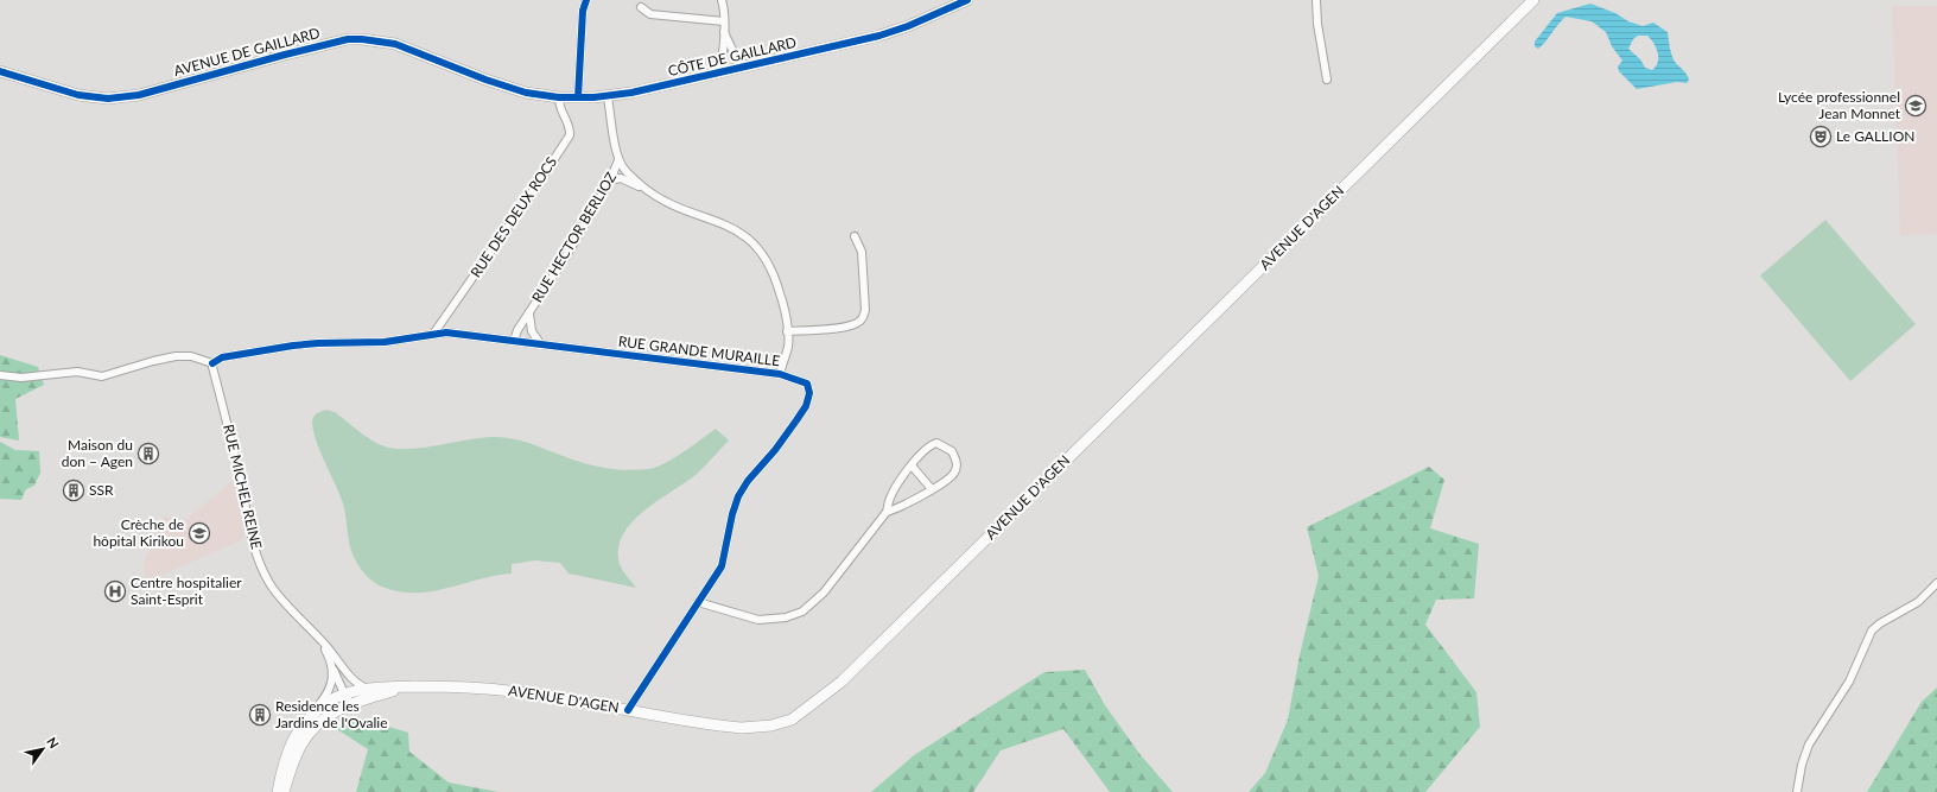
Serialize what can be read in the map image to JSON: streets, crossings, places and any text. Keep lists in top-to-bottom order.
{
  "streets": {
    "main road": ["AVENUE DE GAILLARD", "CÔTE DE GAILLARD", "AVENUE D'AGEN"],
    "street": [
      "RUE DES DEUX ROCS",
      "RUE HECTOR BERLIOZ",
      "RUE GRANDE MURAILLE",
      "RUE MICHEL REINE"
    ]
  },
  "crossings": [
    ["AVENUE DE GAILLARD", "CÔTE DE GAILLARD"],
    ["CÔTE DE GAILLARD", "RUE DES DEUX ROCS"],
    ["RUE DES DEUX ROCS", "RUE GRANDE MURAILLE"],
    ["AVENUE D'AGEN", "RUE GRANDE MURAILLE"],
    ["AVENUE D'AGEN", "RUE MICHEL REINE"],
    ["RUE HECTOR BERLIOZ", "RUE GRANDE MURAILLE"],
    ["RUE GRANDE MURAILLE", "RUE MICHEL REINE"]
  ],
  "places": {
    "school or university": ["Lycée professionnel Jean Monnet", "Crèche de hôpital Kirikou"],
    "theatre": ["Le GALLION"],
    "building": ["Maison du don – Agen", "SSR", "Residence les Jardins de l'Ovalie"],
    "hospital": ["Centre hospitalier Saint-Esprit"]
  },
  "north": "top right"
}
